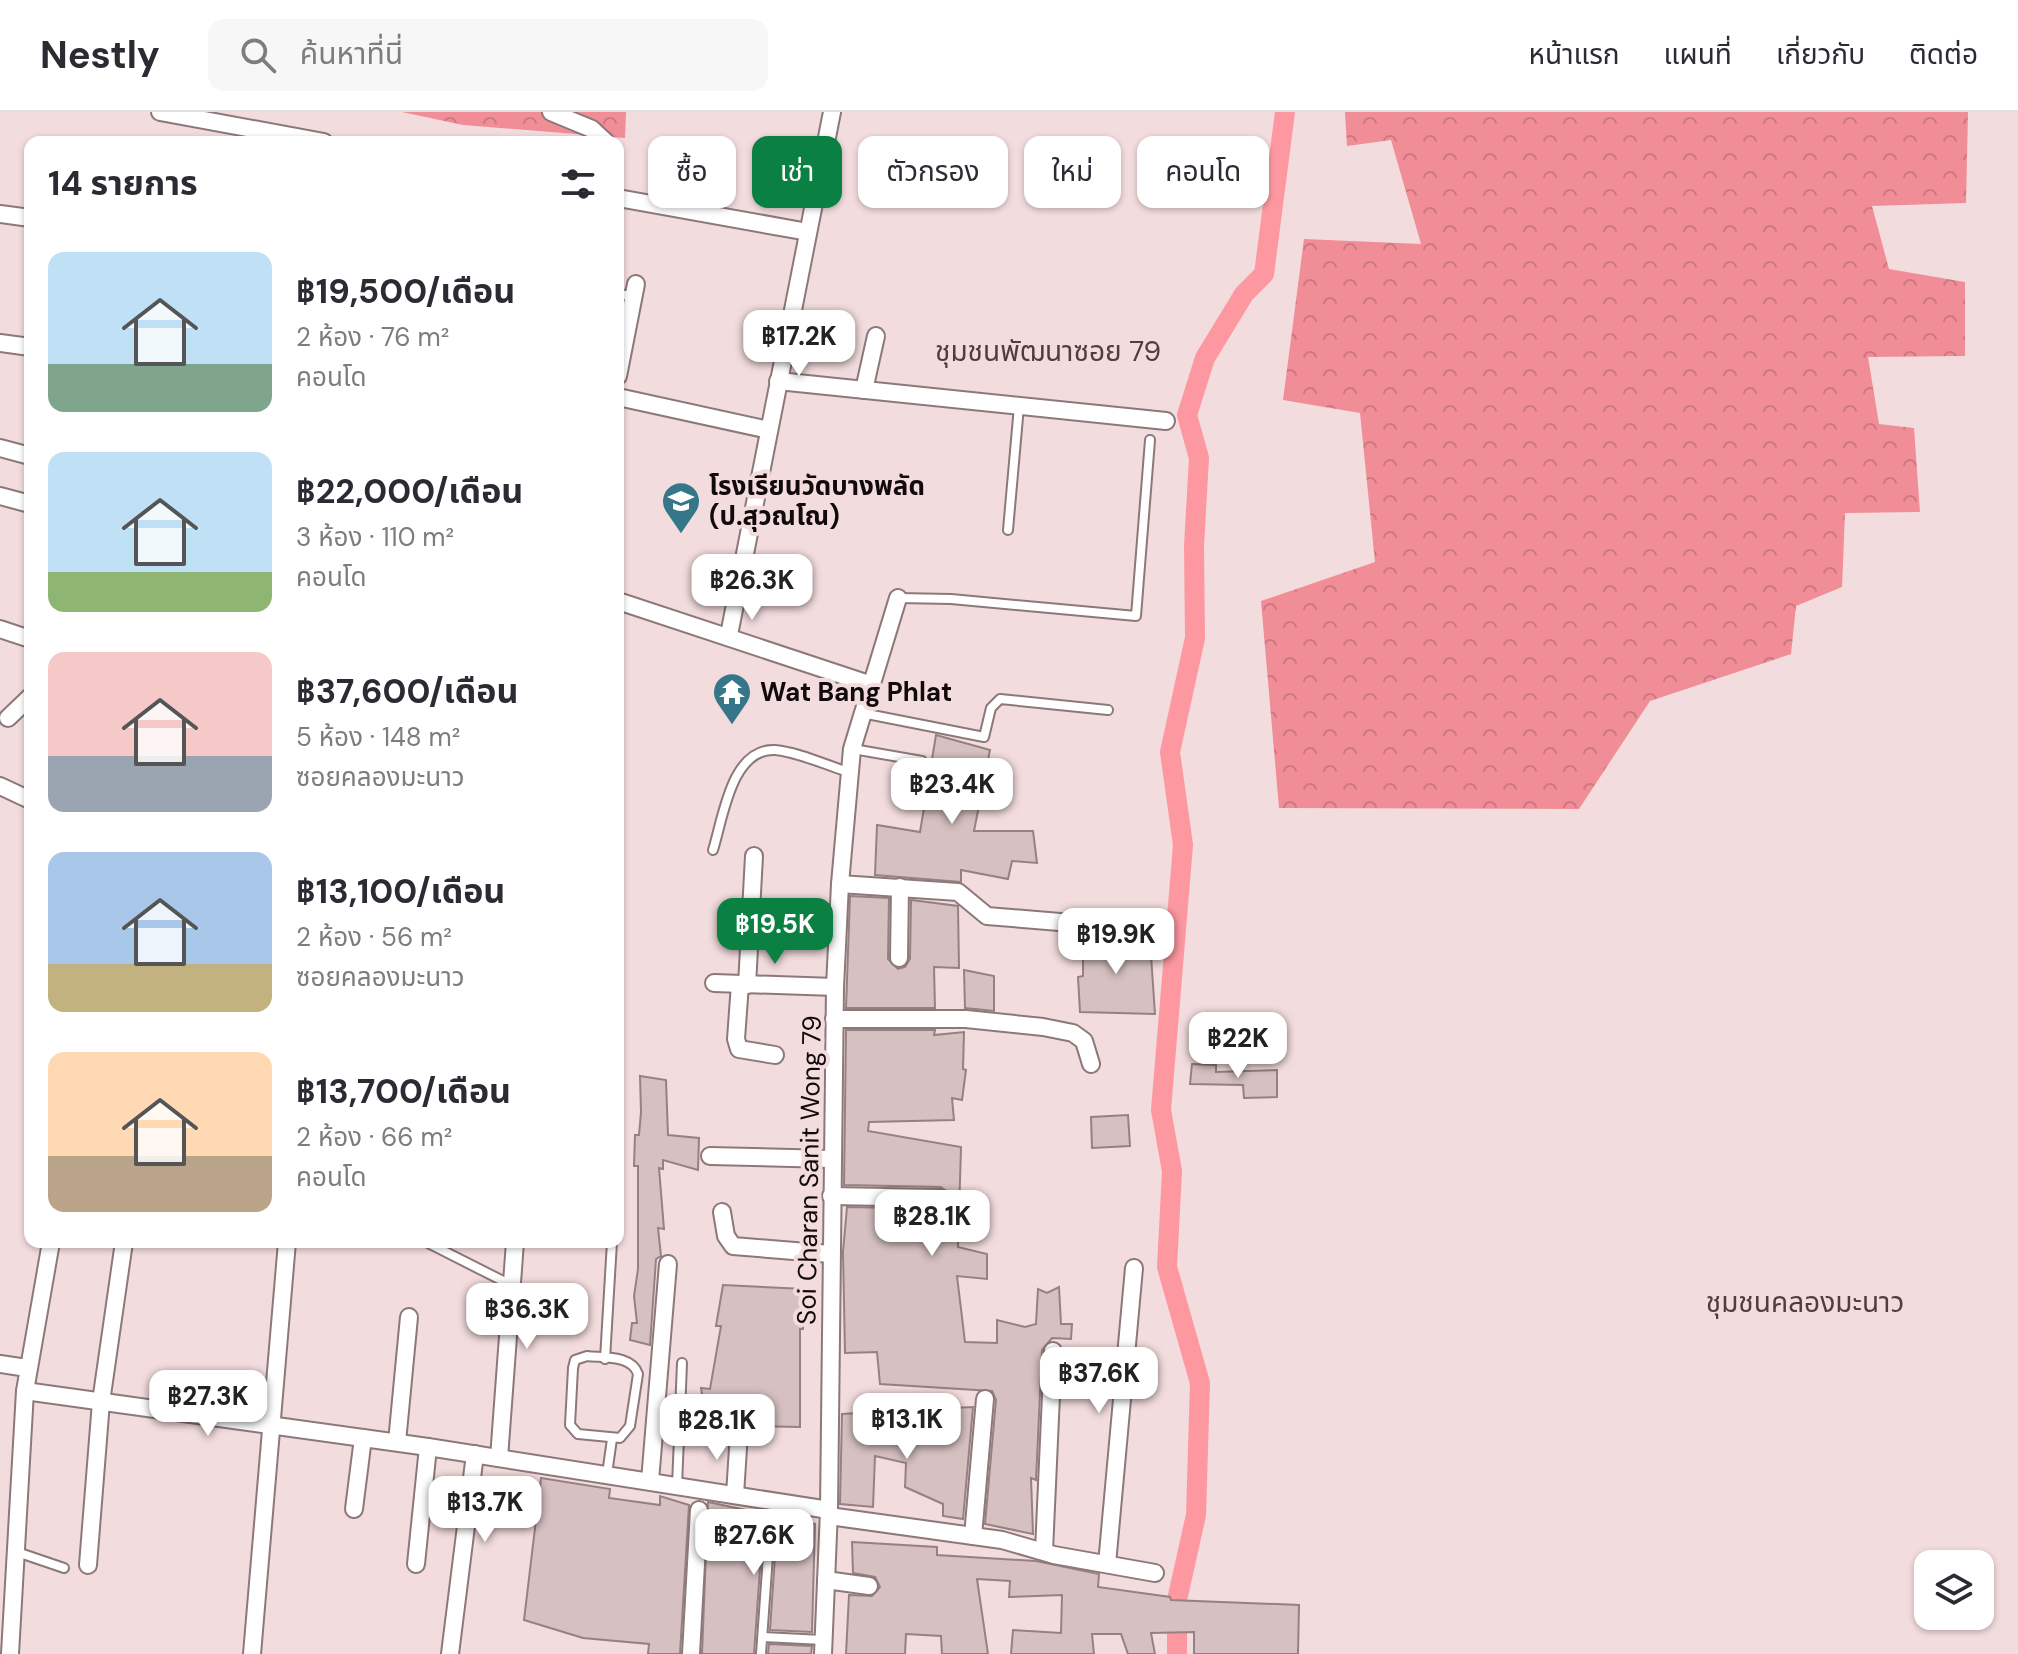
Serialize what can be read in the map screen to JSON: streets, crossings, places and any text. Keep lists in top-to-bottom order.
{
  "streets": {
    "street": ["Soi Charan Sanit Wong 79"]
  },
  "districts": ["ชุมชนพัฒนาซอย 79", "ชุมชนคลองมะนาว"],
  "places": {
    "school or university": ["โรงเรียนวัดบางพลัด (ป.สุวณโณ)"],
    "temple": ["Wat Bang Phlat"]
  },
  "page": {
    "header": "Nestly",
    "search": "ค้นหาที่นี่",
    "nav": [
      "หน้าแรก",
      "แผนที่",
      "เกี่ยวกับ",
      "ติดต่อ"
    ],
    "chip": [
      "ซื้อ",
      "เช่า",
      "ตัวกรอง",
      "ใหม่",
      "คอนโด"
    ],
    "heading": "14 รายการ",
    "list": [
      {
        "name": "฿19,500/เดือน",
        "note": "2 ห้อง · 76 m² · คอนโด"
      },
      {
        "name": "฿22,000/เดือน",
        "note": "3 ห้อง · 110 m² · คอนโด"
      },
      {
        "name": "฿37,600/เดือน",
        "note": "5 ห้อง · 148 m² · ซอยคลองมะนาว"
      },
      {
        "name": "฿13,100/เดือน",
        "note": "2 ห้อง · 56 m² · ซอยคลองมะนาว"
      },
      {
        "name": "฿13,700/เดือน",
        "note": "2 ห้อง · 66 m² · คอนโด"
      }
    ],
    "price": [
      "฿17.2K",
      "฿26.3K",
      "฿23.4K",
      "฿19.5K",
      "฿19.9K",
      "฿22K",
      "฿28.1K",
      "฿36.3K",
      "฿37.6K",
      "฿27.3K",
      "฿13.1K",
      "฿28.1K",
      "฿13.7K",
      "฿27.6K"
    ]
  }
}
